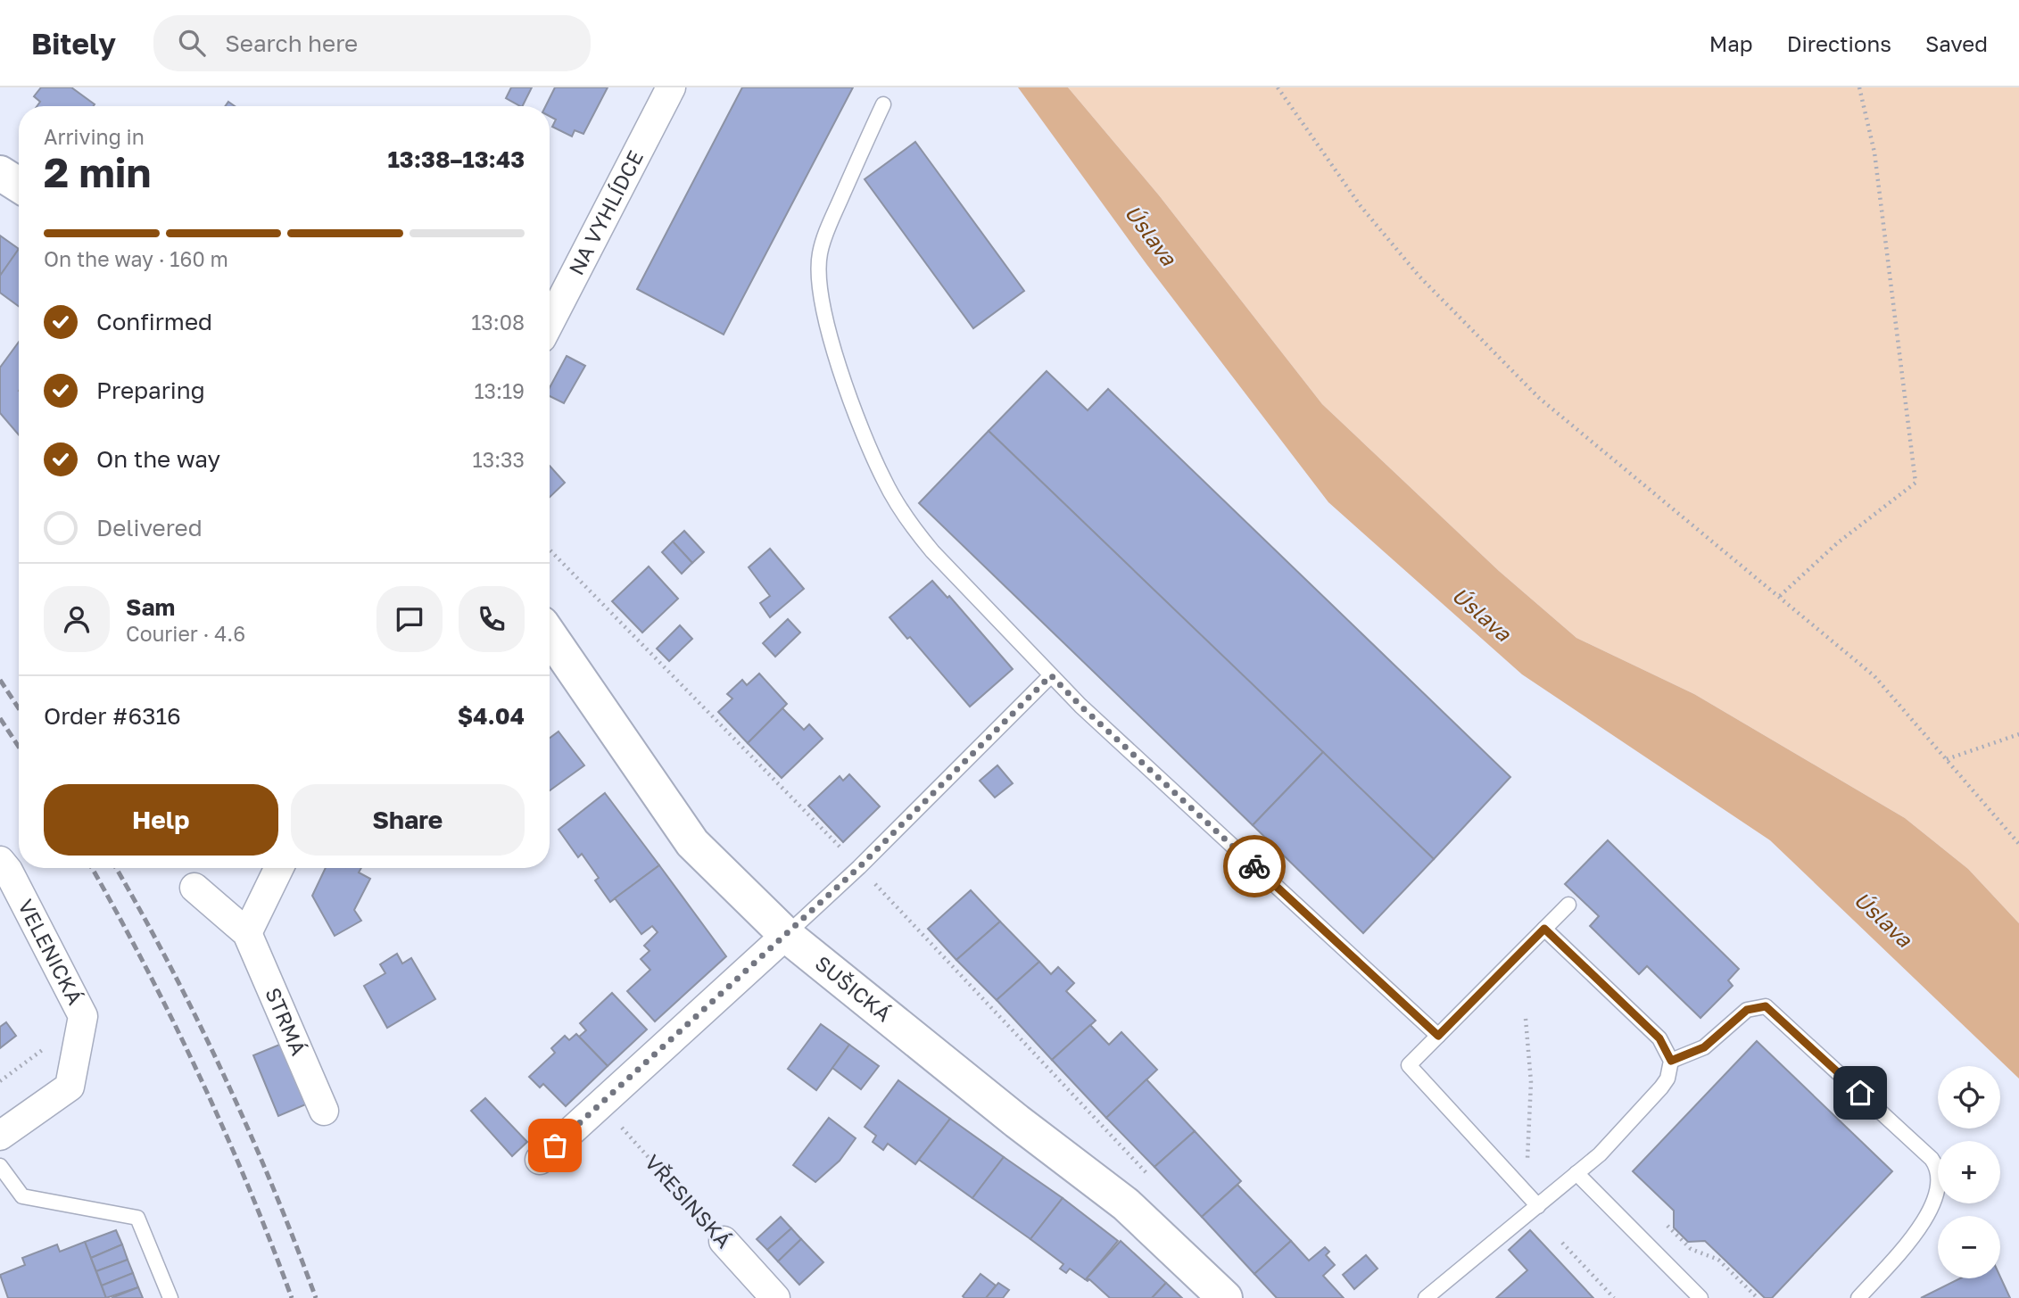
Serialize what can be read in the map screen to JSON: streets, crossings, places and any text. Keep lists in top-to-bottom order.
{
  "streets": {
    "street": [
      "NA VYHLÍDCE",
      "VELENICKÁ",
      "SUŠICKÁ",
      "STRMÁ",
      "VŘESINSKÁ"
    ]
  },
  "water": ["Úslava"],
  "page": {
    "header": "Bitely",
    "search": "Search here",
    "nav": ["Map", "Directions", "Saved"],
    "heading": ["2 min", "Arriving in", "13:38–13:43"],
    "panel": [
      "Sam",
      "Courier · 4.6",
      "Order #6316",
      "$4.04"
    ],
    "bar": "On the way · 160 m",
    "list": [
      ["Confirmed", "13:08"],
      ["Preparing", "13:19"],
      ["On the way", "13:33"],
      "Delivered"
    ],
    "buttons": ["Help", "Share"],
    "map_buttons": ["+", "−"]
  }
}
